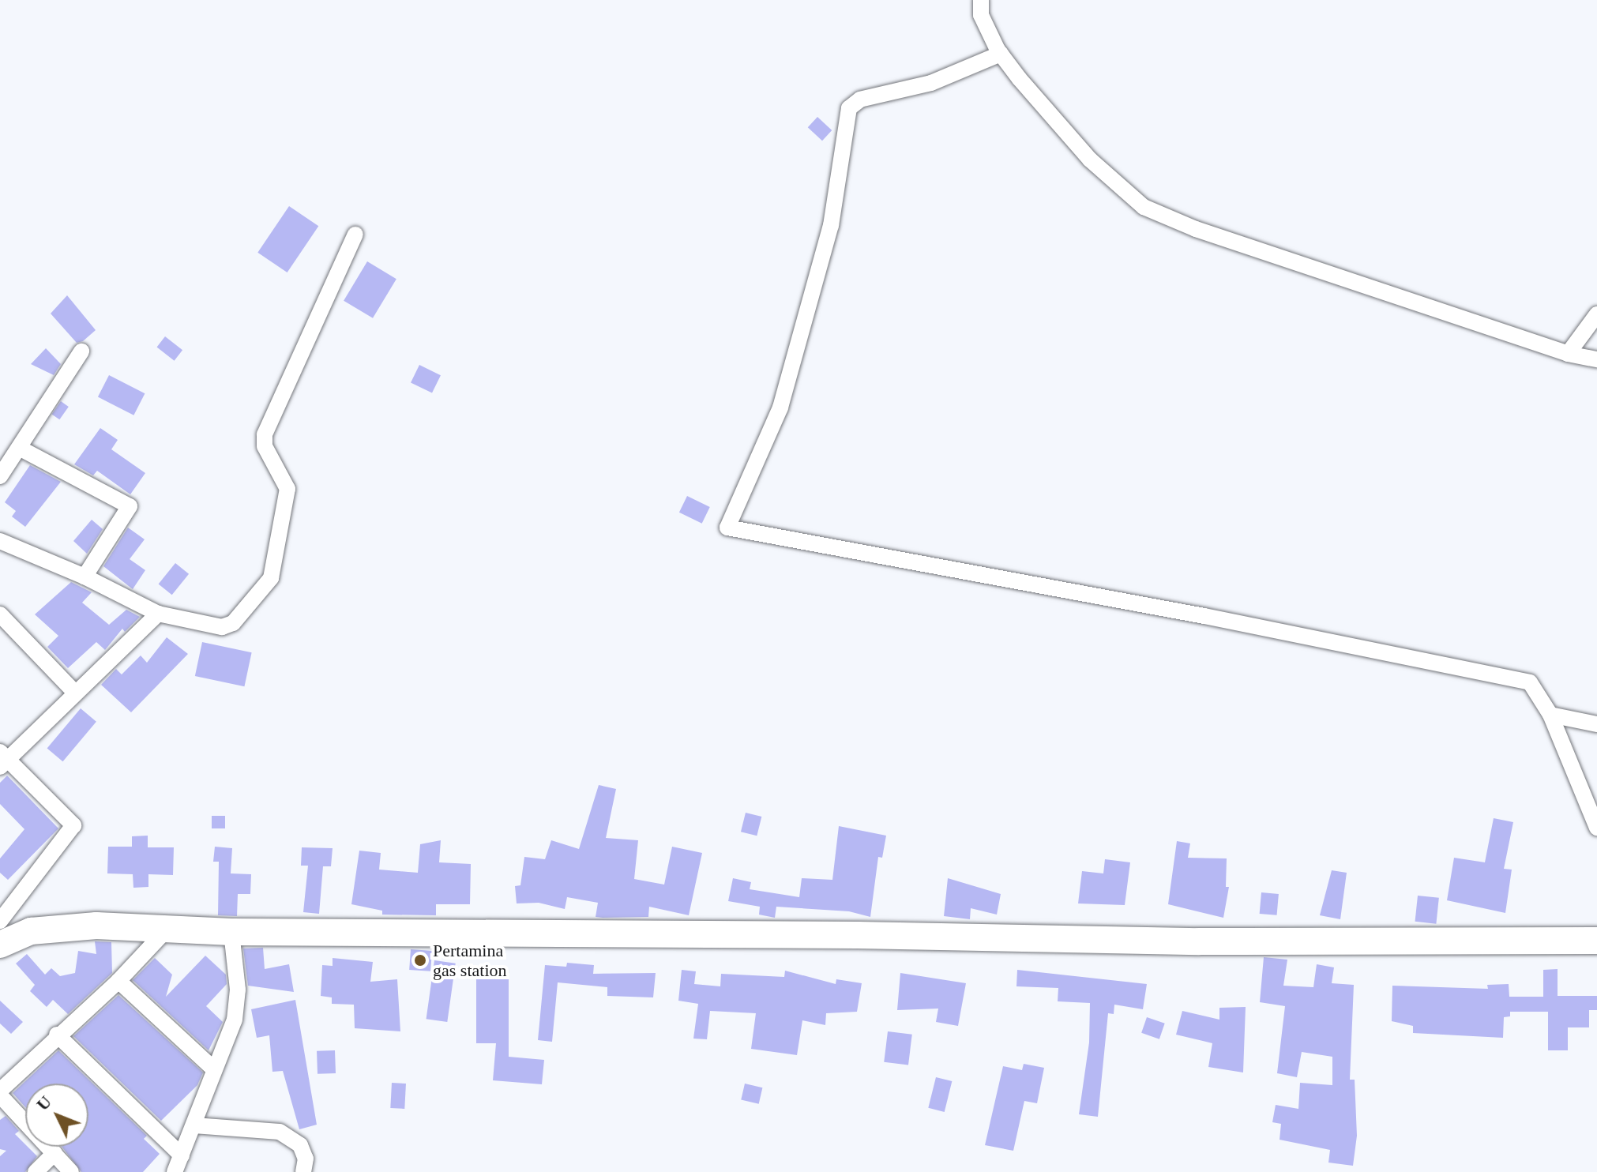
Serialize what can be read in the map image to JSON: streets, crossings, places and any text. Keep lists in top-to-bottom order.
{
  "places": ["Pertamina gas station"],
  "north": "top left"
}
